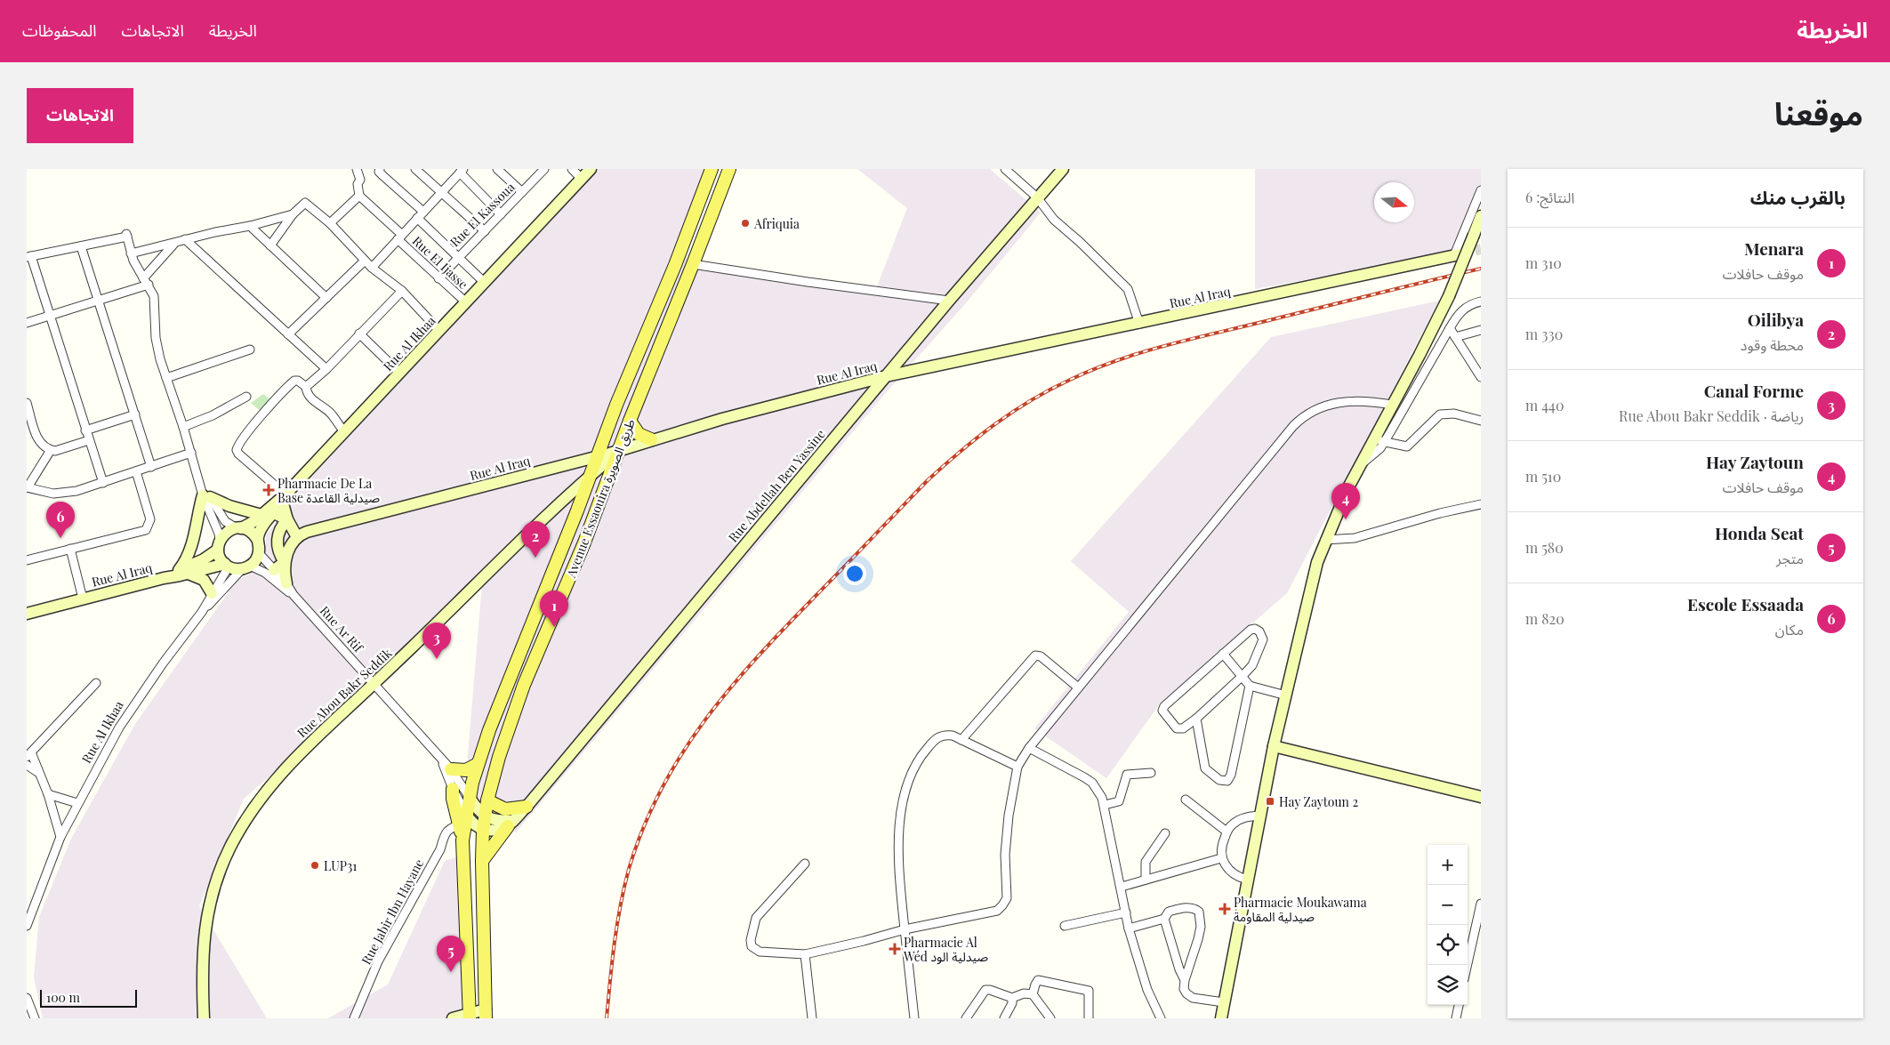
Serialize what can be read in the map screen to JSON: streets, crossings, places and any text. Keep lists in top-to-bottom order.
{
  "streets": {
    "main road": ["Avenue Essaouira طريق الصويرة"],
    "street": [
      "Rue El Kassoua",
      "Rue El Ijasse",
      "Rue Al Iraq",
      "Rue Al Ikhaa",
      "Rue Abdellah Ben Yassine",
      "Rue Ar Rif",
      "Rue Abou Bakr Seddik",
      "Rue Jabir Ibn Hayane"
    ]
  },
  "crossings": [
    ["Rue El Kassoua", "Rue El Ijasse"],
    ["Rue El Ijasse", "Rue Al Ikhaa"],
    ["Rue Al Iraq", "Rue Abdellah Ben Yassine"],
    ["Rue Al Iraq", "Avenue Essaouira طريق الصويرة"],
    ["Rue Al Iraq", "Rue Abou Bakr Seddik"],
    ["Rue Al Ikhaa", "Rue Ar Rif"],
    ["Avenue Essaouira طريق الصويرة", "Rue Ar Rif"],
    ["Avenue Essaouira طريق الصويرة", "Rue Abou Bakr Seddik"],
    ["Avenue Essaouira طريق الصويرة", "Rue Jabir Ibn Hayane"],
    ["Rue Ar Rif", "Rue Abou Bakr Seddik"]
  ],
  "places": {
    "other": ["Afriquia", "LUP31"],
    "health": ["Pharmacie De La Base صيدلية القاعدة", "Pharmacie Moukawama صيدلية المقاومة", "Pharmacie Al Wéd صيدلية الود"],
    "transit": ["Hay Zaytoun 2"]
  },
  "scale_bar": "100 m",
  "north": "right",
  "page": {
    "header": "الخريطة",
    "nav": ["الخريطة", "الاتجاهات", "المحفوظات"],
    "title": "موقعنا",
    "buttons": "الاتجاهات",
    "heading": ["بالقرب منك", "النتائج: 6"],
    "list": [
      {
        "mark": "1",
        "name": "Menara",
        "note": "موقف حافلات",
        "value": "310 m"
      },
      {
        "mark": "2",
        "name": "Oilibya",
        "note": "محطة وقود",
        "value": "330 m"
      },
      {
        "mark": "3",
        "name": "Canal Forme",
        "note": "رياضة · Rue Abou Bakr Seddik",
        "value": "440 m"
      },
      {
        "mark": "4",
        "name": "Hay Zaytoun",
        "note": "موقف حافلات",
        "value": "510 m"
      },
      {
        "mark": "5",
        "name": "Honda Seat",
        "note": "متجر",
        "value": "580 m"
      },
      {
        "mark": "6",
        "name": "Escole Essaada",
        "note": "مكان",
        "value": "820 m"
      }
    ],
    "pins": [
      "4",
      "6",
      "2",
      "1",
      "3",
      "5"
    ],
    "map_buttons": ["+", "−"],
    "scale": "100 m"
  }
}
